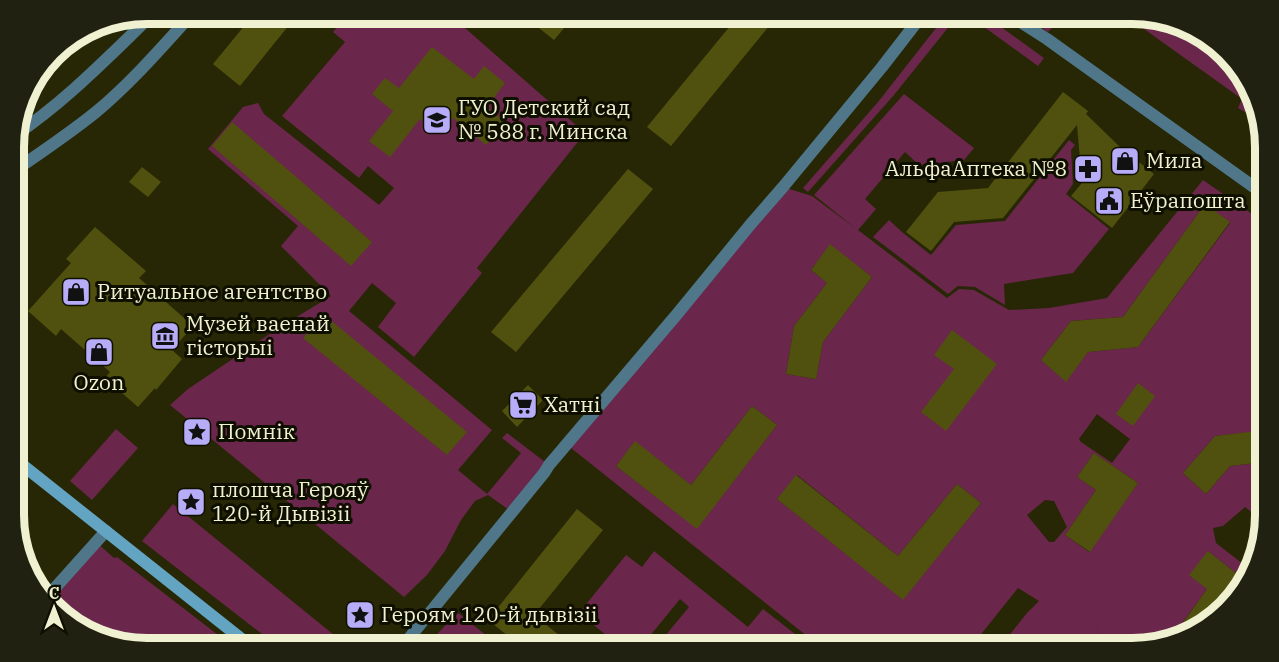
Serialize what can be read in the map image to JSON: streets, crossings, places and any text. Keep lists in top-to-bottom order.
{
  "places": {
    "school or university": ["ГУО Детский сад № 588 г. Минска"],
    "shop": ["Мила", "Ритуальное агентство", "Ozon"],
    "pharmacy": ["АльфаАптека №8"],
    "public building": ["Еўрапошта"],
    "museum": ["Музей ваенай гісторыі"],
    "supermarket": ["Хатні"],
    "place": ["Помнік", "плошча Герояў 120-й Дывізіі", "Героям 120-й дывізіі"]
  },
  "north": "top"
}
